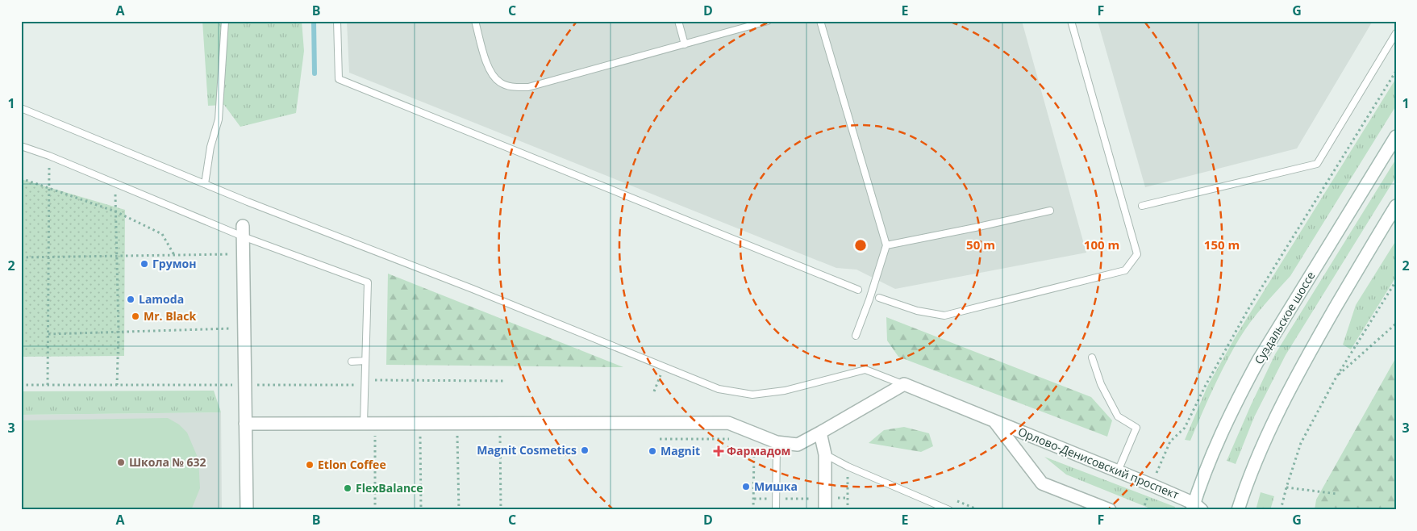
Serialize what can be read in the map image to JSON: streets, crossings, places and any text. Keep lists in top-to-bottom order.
{
  "streets": {
    "street": ["Суздальское шоссе", "Орлово-Денисовский проспект"]
  },
  "crossings": [
    ["Суздальское шоссе", "Орлово-Денисовский проспект"]
  ],
  "places": {
    "other": [
      "Грумон",
      "Lamoda",
      "Mr. Black",
      "Magnit Cosmetics",
      "Magnit",
      "Школа № 632",
      "Etlon Coffee",
      "Мишка",
      "FlexBalance"
    ],
    "health": ["Фармадом"]
  },
  "grid": {
    "columns": [
      "A",
      "B",
      "C",
      "D",
      "E",
      "F",
      "G"
    ],
    "rows": ["1", "2", "3"]
  },
  "rings": ["50 m", "100 m", "150 m"]
}
